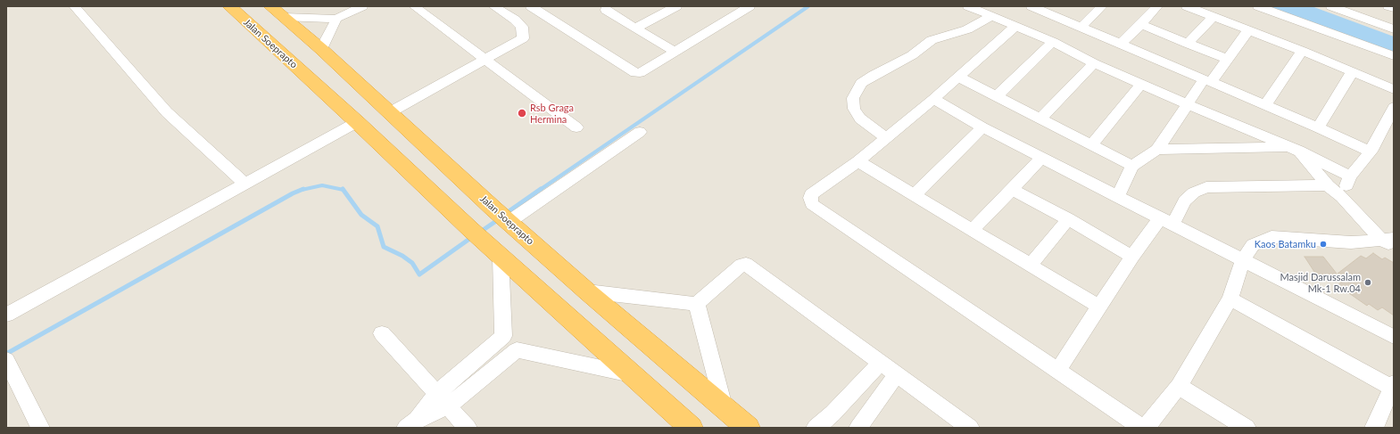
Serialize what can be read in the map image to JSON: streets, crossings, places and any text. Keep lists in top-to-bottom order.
{
  "streets": {
    "highway": ["Jalan Soeprapto"]
  },
  "places": ["Rsb Graga Hermina", "Kaos Batamku", "Masjid Darussalam Mk-1 Rw.04"]
}
